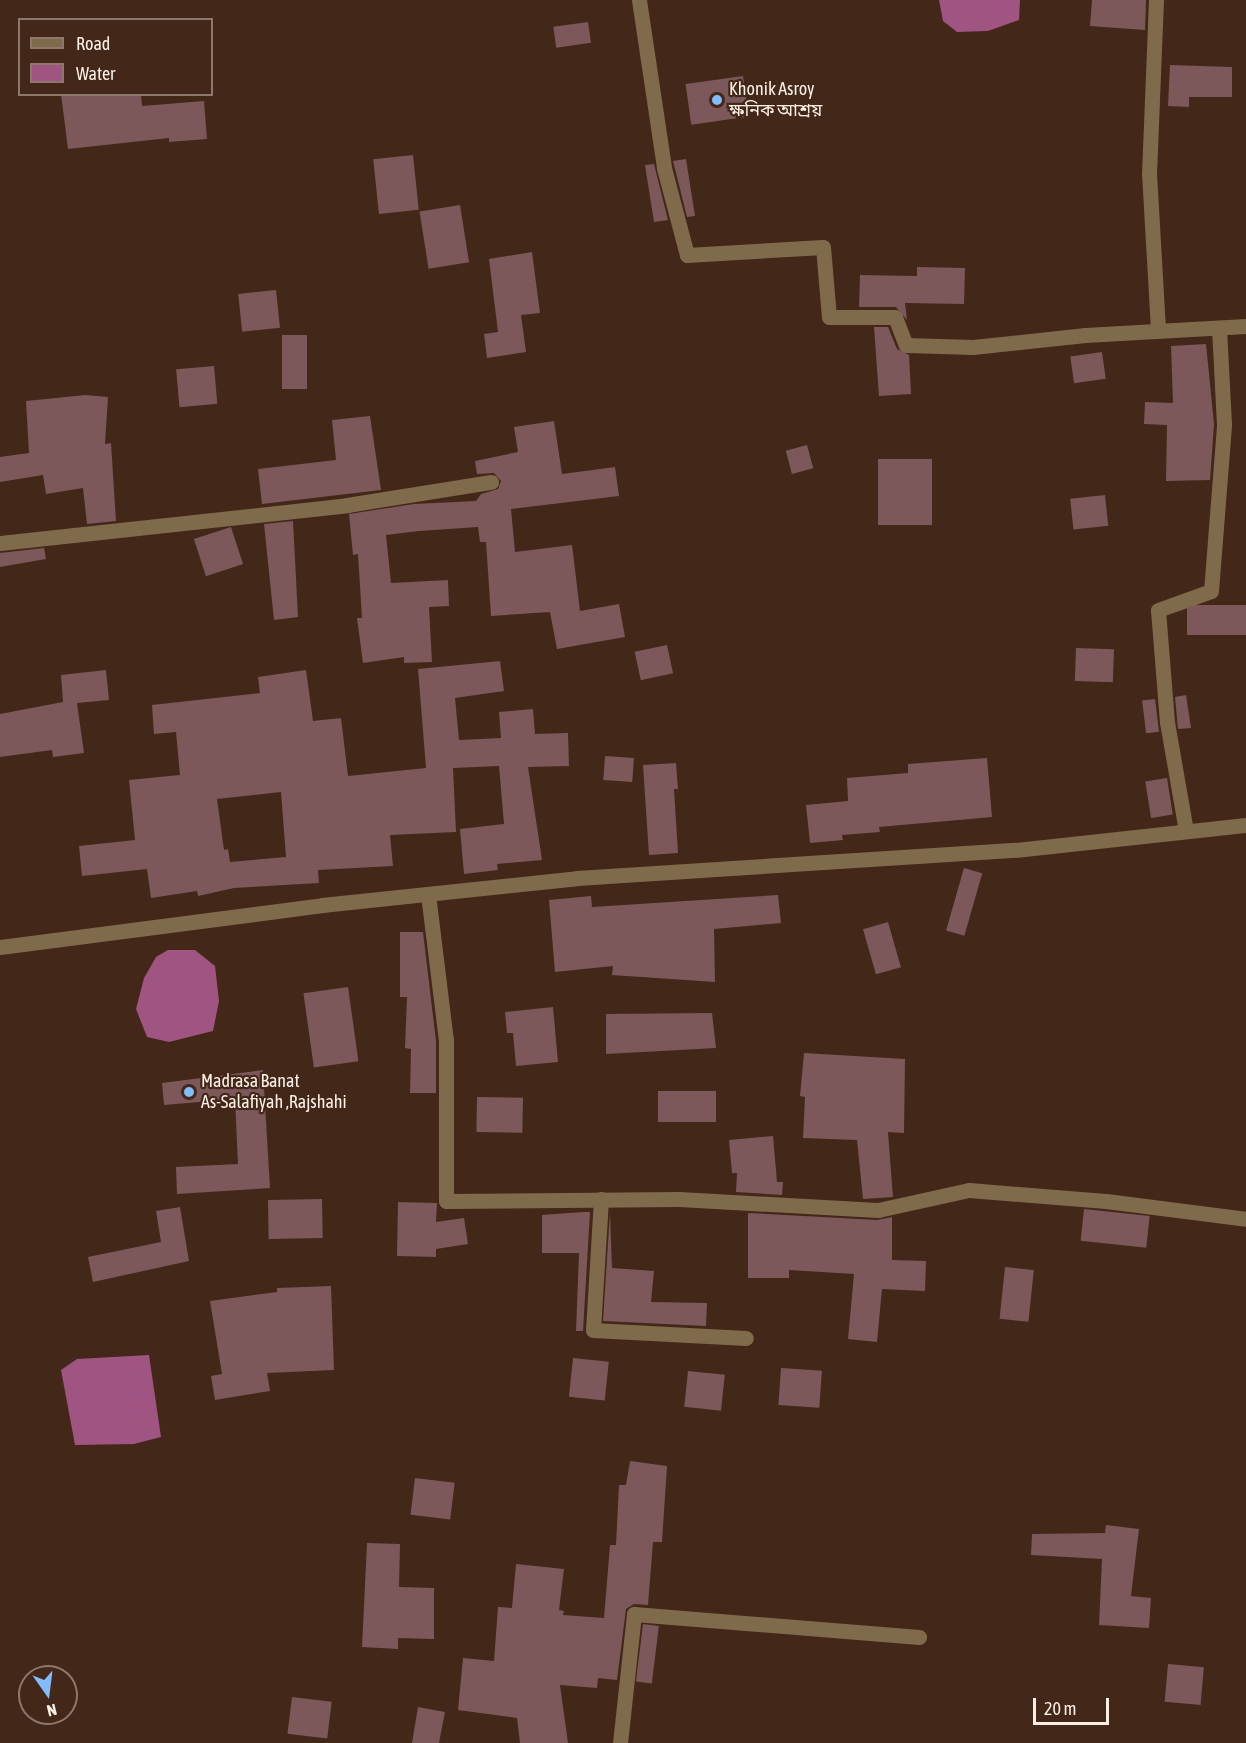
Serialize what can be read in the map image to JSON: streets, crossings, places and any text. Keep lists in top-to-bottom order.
{
  "places": ["Khonik Asroy ক্ষনিক আশ্রয়", "Madrasa Banat As-Salafiyah ,Rajshahi"],
  "legend": ["Road", "Water"],
  "scale_bar": "20 m",
  "north": "bottom"
}
